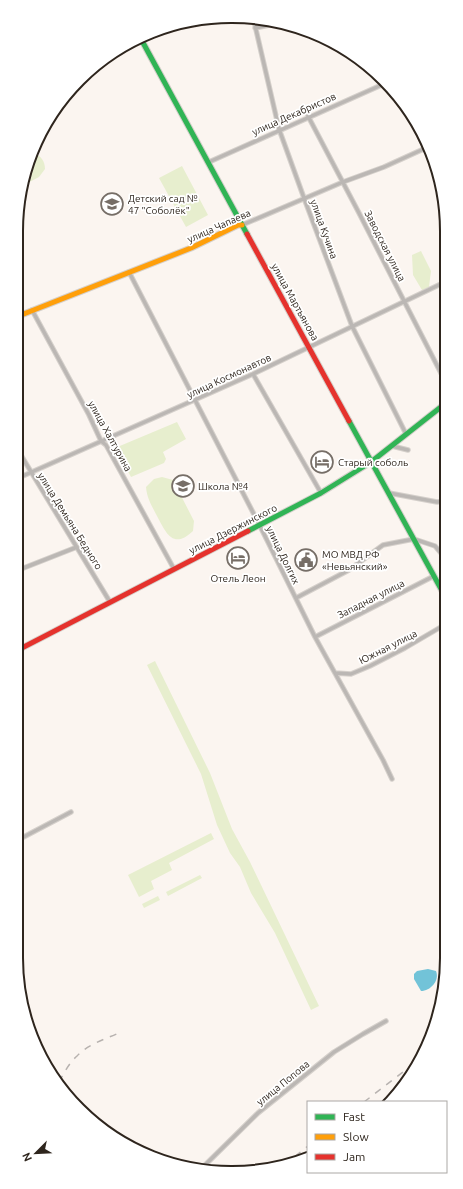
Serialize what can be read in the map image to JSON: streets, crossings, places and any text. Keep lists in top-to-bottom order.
{
  "streets": {
    "main road": ["улица Чапаева", "улица Мартьянова", "улица Дзержинского"],
    "street": [
      "улица Декабристов",
      "улица Кучина",
      "Заводская улица",
      "улица Космонавтов",
      "улица Халтурина",
      "улица Демьяна Бедного",
      "улица Долгих",
      "Западная улица",
      "Южная улица",
      "улица Попова"
    ]
  },
  "crossings": [
    ["улица Декабристов", "улица Кучина"],
    ["улица Декабристов", "Заводская улица"],
    ["улица Декабристов", "улица Мартьянова"],
    ["улица Чапаева", "улица Кучина"],
    ["улица Чапаева", "Заводская улица"],
    ["улица Чапаева", "улица Мартьянова"],
    ["улица Чапаева", "улица Халтурина"],
    ["улица Чапаева", "улица Долгих"],
    ["улица Кучина", "улица Космонавтов"],
    ["улица Кучина", "улица Дзержинского"],
    ["Заводская улица", "улица Космонавтов"],
    ["улица Мартьянова", "улица Космонавтов"],
    ["улица Мартьянова", "улица Дзержинского"],
    ["улица Мартьянова", "Западная улица"],
    ["улица Космонавтов", "улица Халтурина"],
    ["улица Космонавтов", "улица Демьяна Бедного"],
    ["улица Космонавтов", "улица Долгих"],
    ["улица Халтурина", "улица Дзержинского"],
    ["улица Демьяна Бедного", "улица Дзержинского"],
    ["улица Дзержинского", "улица Долгих"],
    ["улица Долгих", "Западная улица"],
    ["улица Долгих", "Южная улица"]
  ],
  "places": {
    "school or university": ["Детский сад № 47 \"Соболёк\"", "Школа №4"],
    "hotel": ["Старый соболь", "Отель Леон"],
    "public building": ["МО МВД РФ «Невьянский»"]
  },
  "legend": ["Fast", "Slow", "Jam"],
  "north": "bottom left"
}
